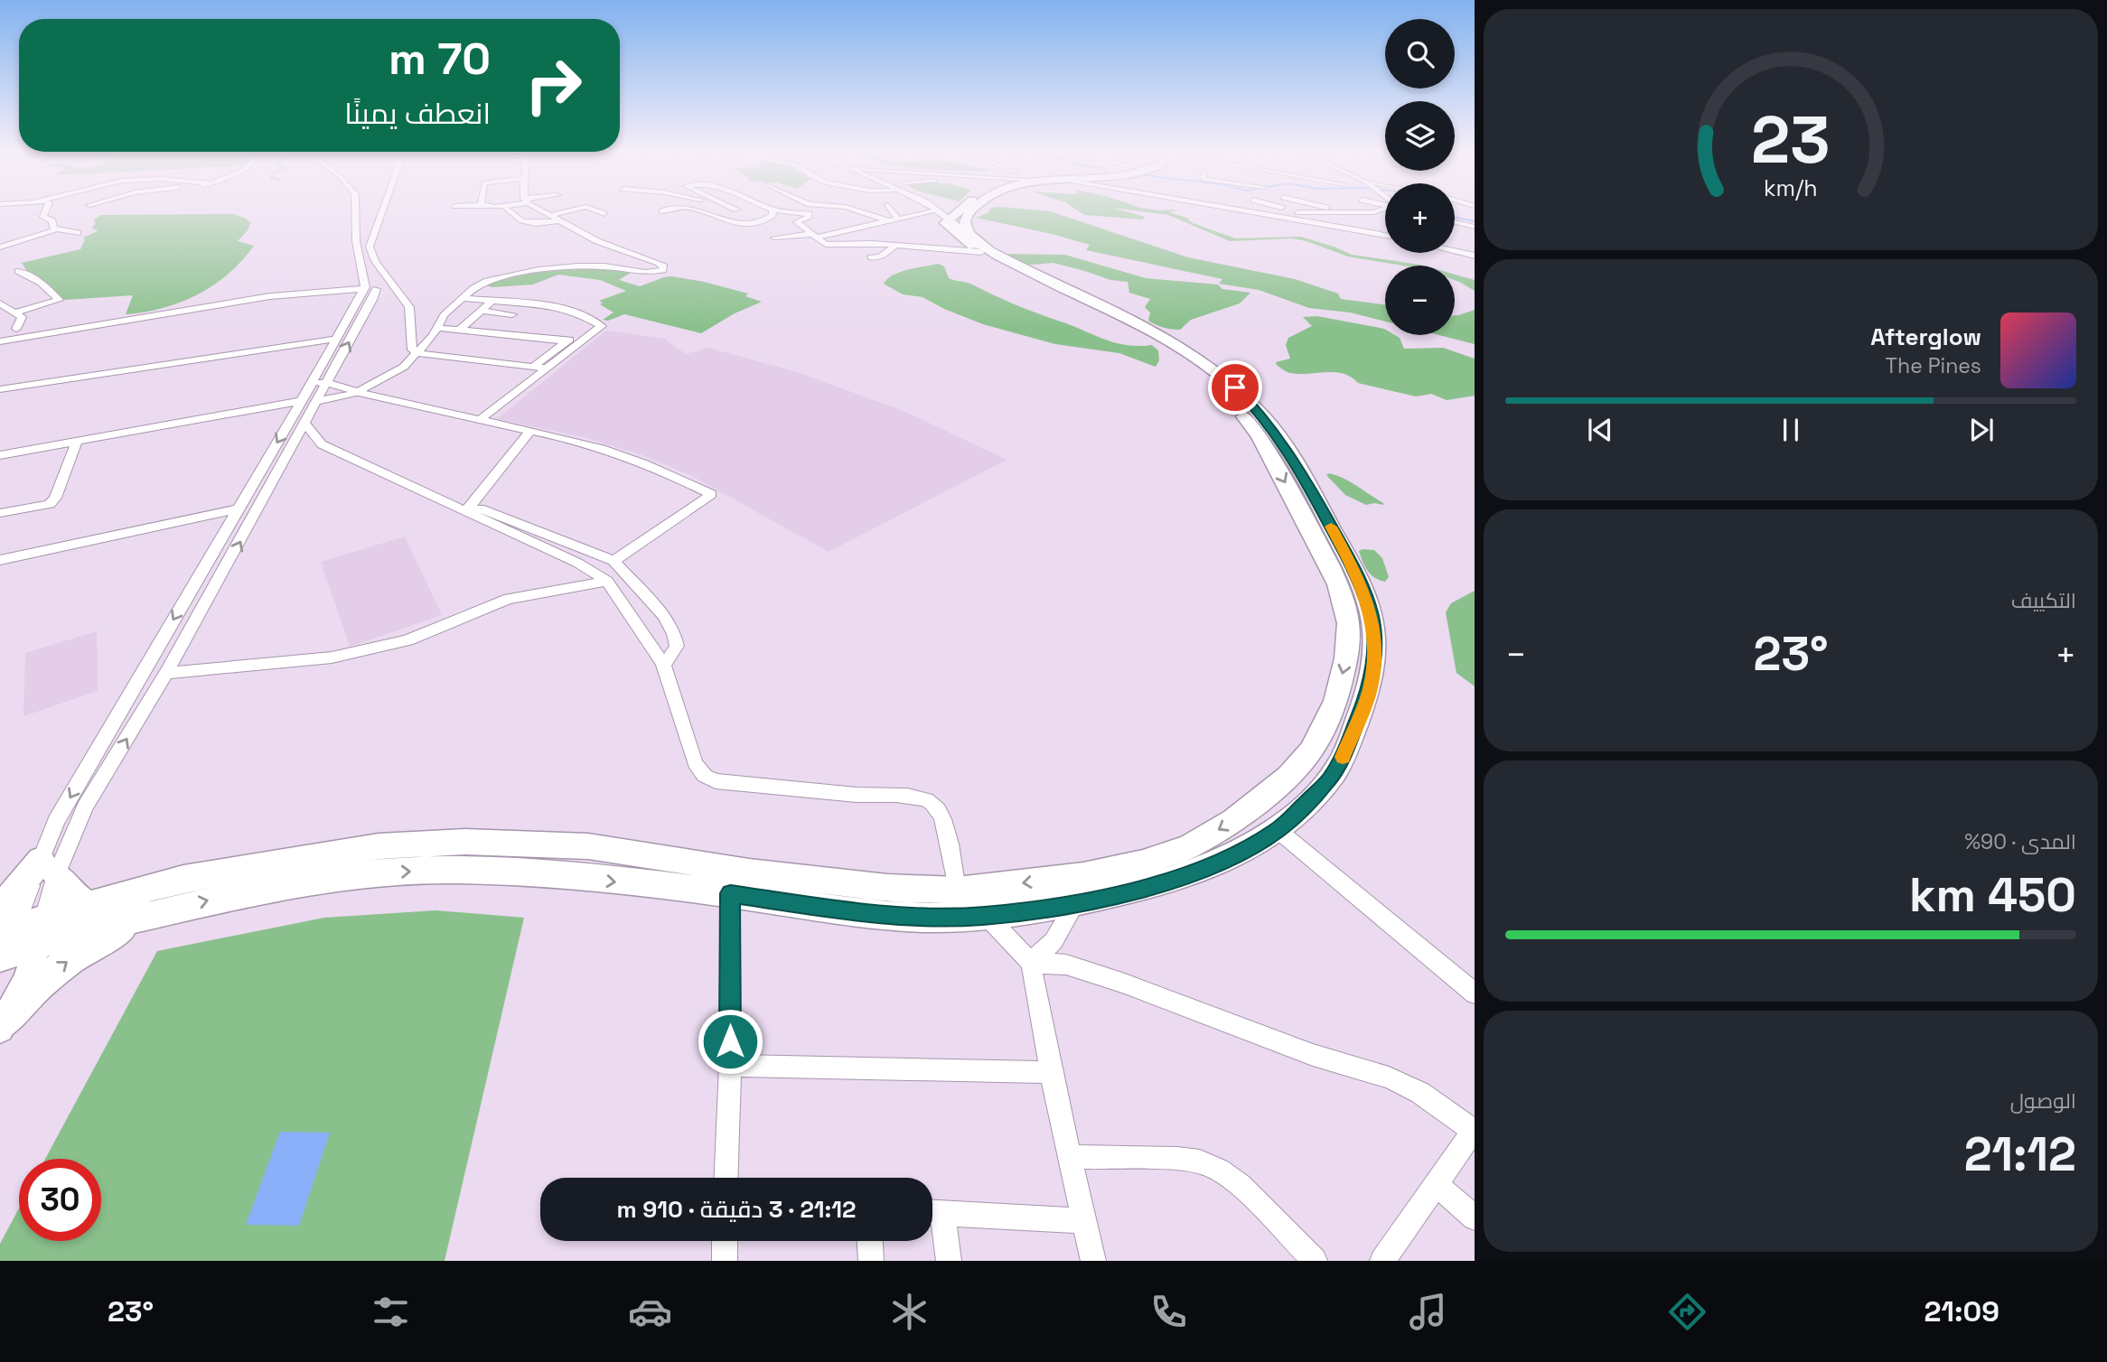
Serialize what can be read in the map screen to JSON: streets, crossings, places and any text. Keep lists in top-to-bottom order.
{
  "page": {
    "map_buttons": ["+", "−"],
    "turn": ["70 m", "انعطف يمينًا"],
    "song": ["Afterglow", "The Pines"],
    "tile": [
      "التكييف",
      ["المدى · 90%", "450 km"],
      ["الوصول", "21:12"]
    ],
    "heat": ["−", "23°", "+"],
    "limit": "30",
    "trip": "21:12 · 3 دقيقة · 910 m",
    "tabs": ["21:09", "23°"],
    "gauge": ["23", "km/h"]
  }
}
